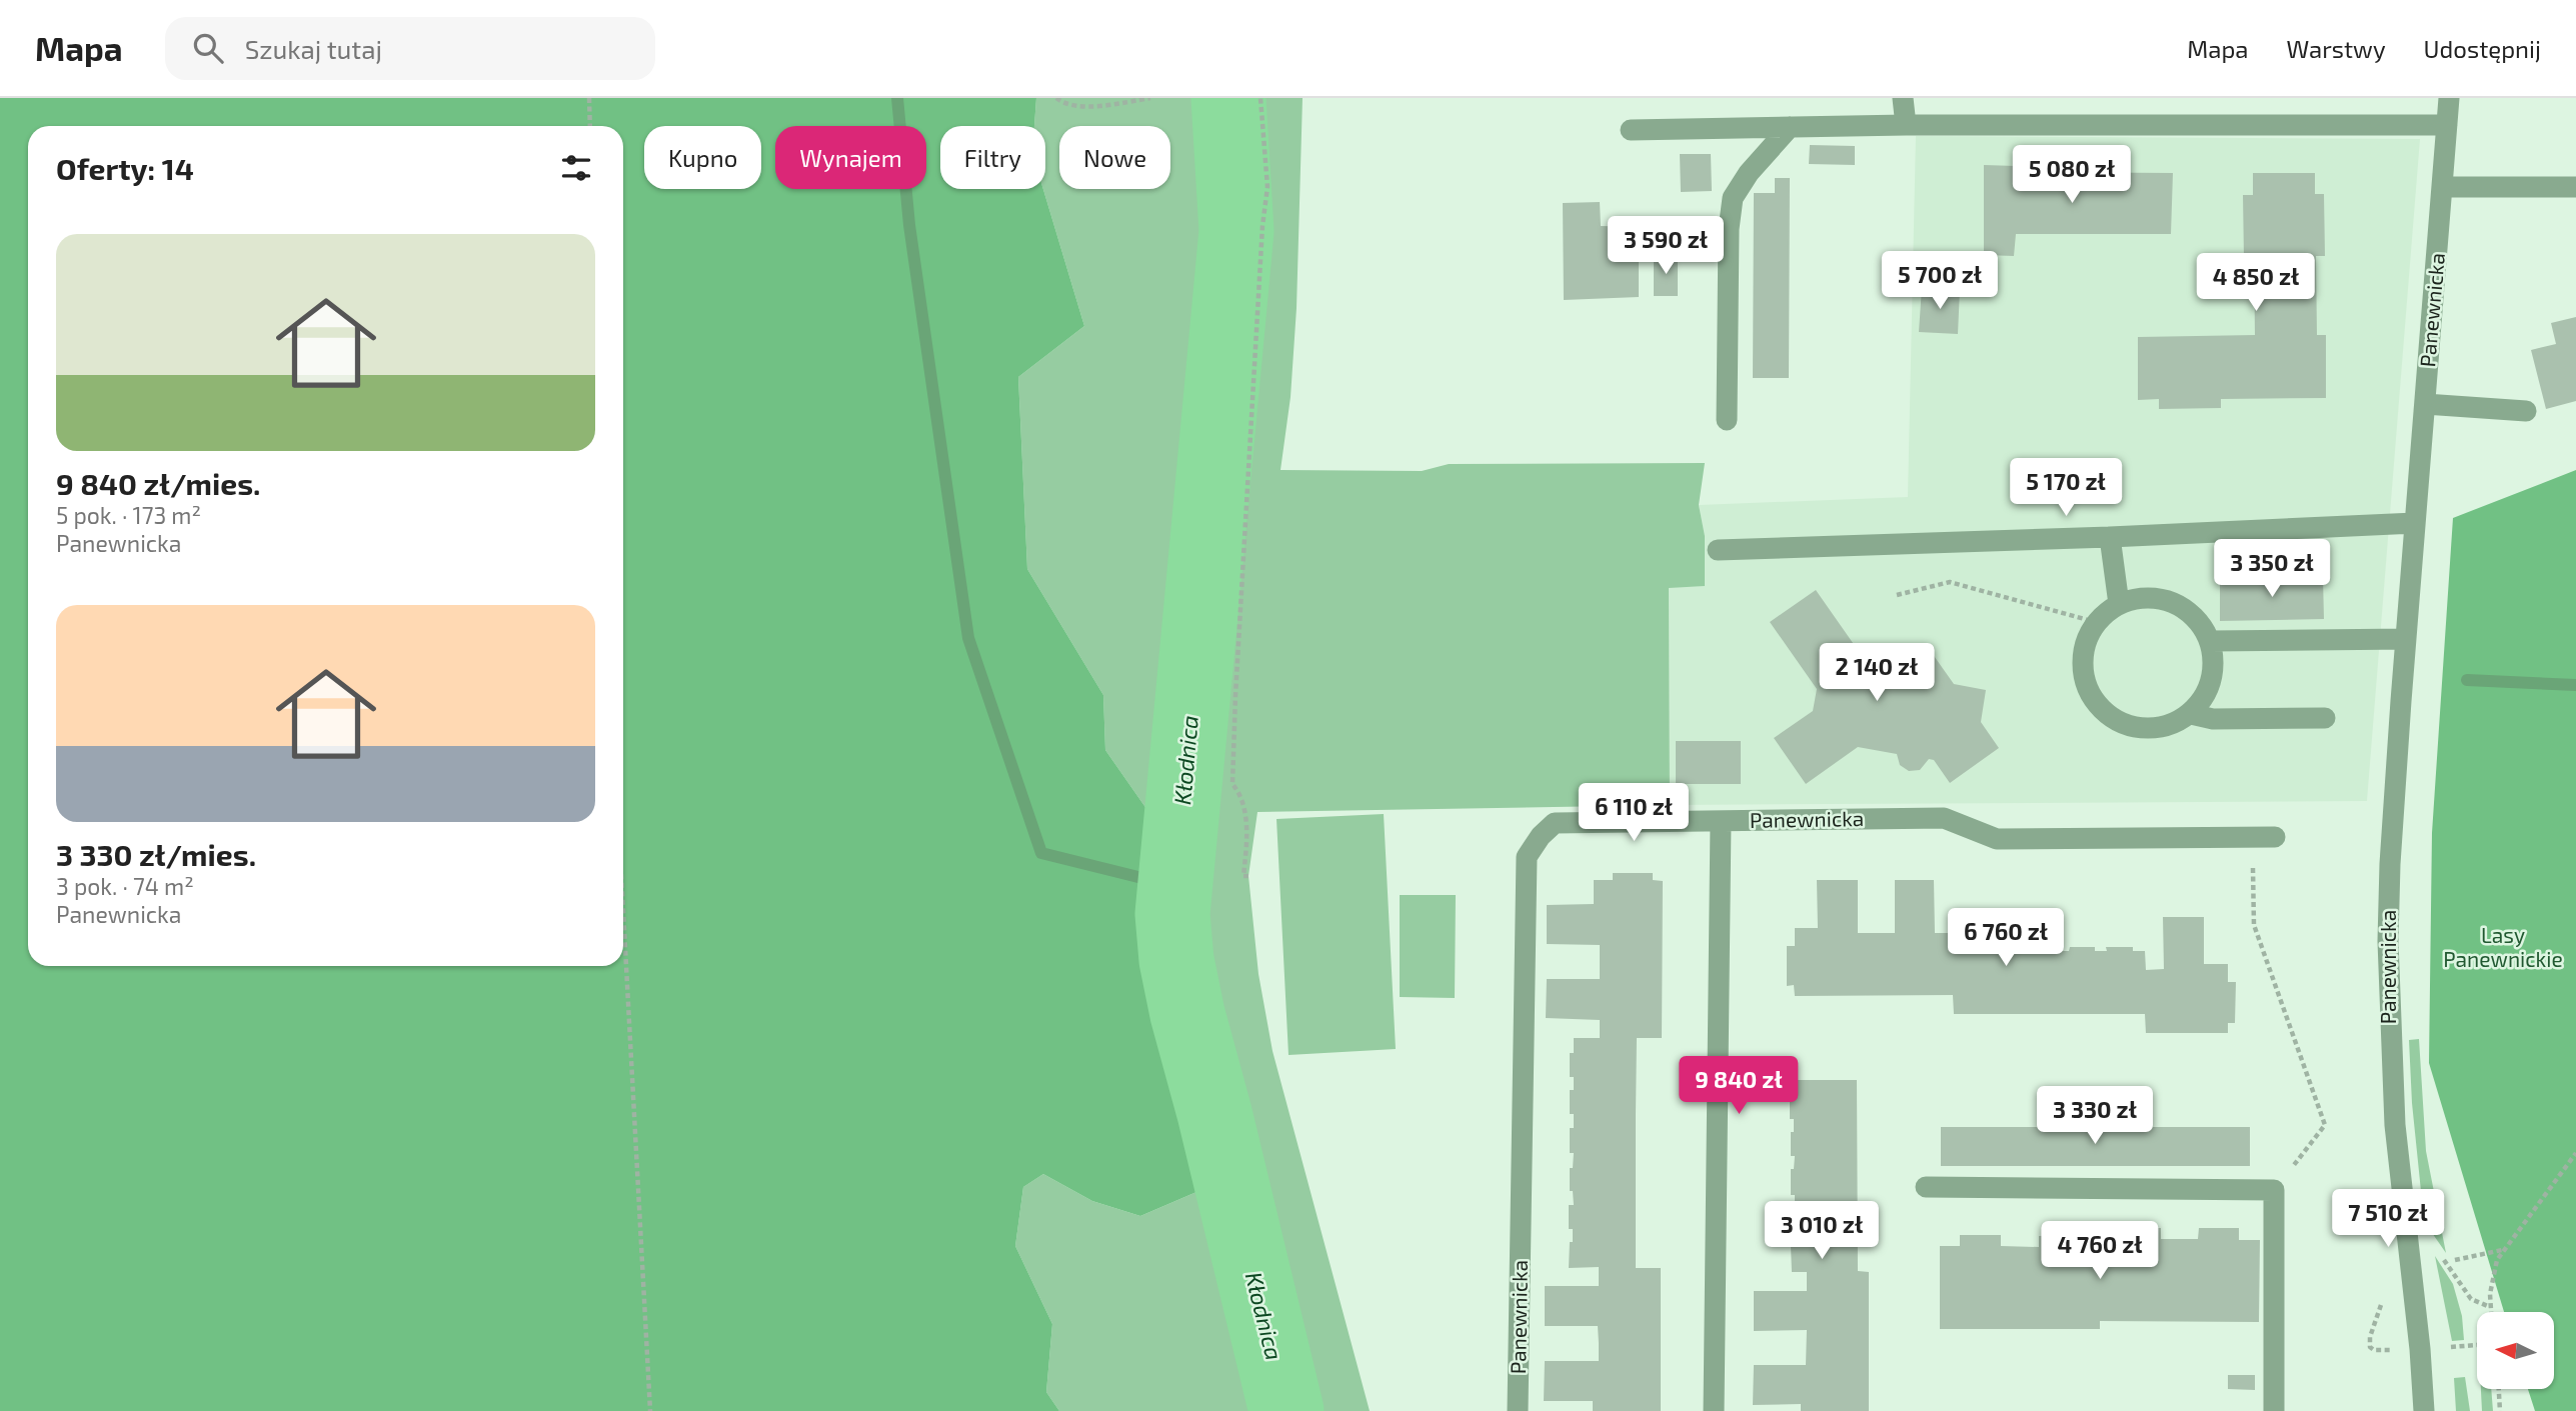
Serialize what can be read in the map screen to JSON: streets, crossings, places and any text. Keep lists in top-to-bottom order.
{
  "streets": {
    "street": ["Panewnicka"]
  },
  "water": ["Kłodnica"],
  "parks": ["Lasy Panewnickie"],
  "north": "left",
  "page": {
    "header": "Mapa",
    "search": "Szukaj tutaj",
    "nav": ["Mapa", "Warstwy", "Udostępnij"],
    "chip": [
      "Kupno",
      "Wynajem",
      "Filtry",
      "Nowe"
    ],
    "heading": "Oferty: 14",
    "price": [
      "5 080 zł",
      "3 590 zł",
      "5 700 zł",
      "4 850 zł",
      "5 170 zł",
      "3 350 zł",
      "2 140 zł",
      "6 110 zł",
      "6 760 zł",
      "9 840 zł",
      "3 330 zł",
      "7 510 zł",
      "3 010 zł",
      "4 760 zł"
    ],
    "list": [
      {
        "name": "9 840 zł/mies.",
        "note": "5 pok. · 173 m² · Panewnicka"
      },
      {
        "name": "3 330 zł/mies.",
        "note": "3 pok. · 74 m² · Panewnicka"
      }
    ]
  }
}
